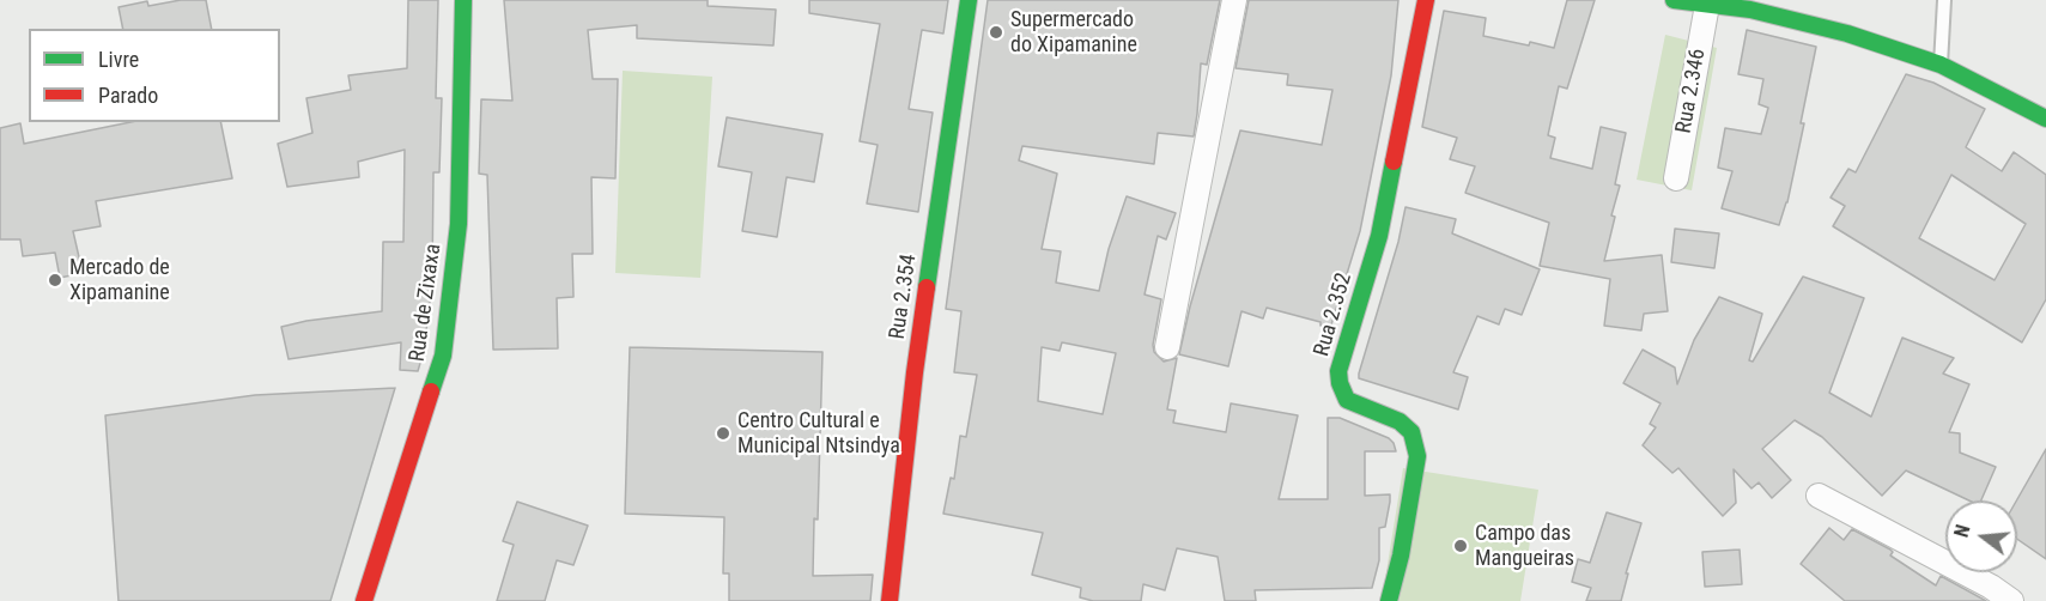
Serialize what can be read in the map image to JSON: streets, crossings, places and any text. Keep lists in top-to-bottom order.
{
  "streets": {
    "street": [
      "Rua 2.346",
      "Rua 2.354",
      "Rua de Zixaxa",
      "Rua 2.352"
    ]
  },
  "places": [
    "Supermercado do Xipamanine",
    "Mercado de Xipamanine",
    "Centro Cultural e Municipal Ntsindya",
    "Campo das Mangueiras"
  ],
  "legend": ["Livre", "Parado"],
  "north": "left"
}
